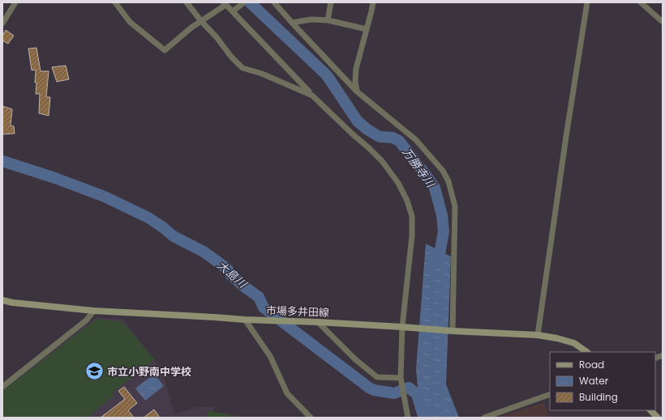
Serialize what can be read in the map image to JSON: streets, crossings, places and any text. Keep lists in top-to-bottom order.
{
  "streets": {
    "main road": ["市場多井田線"]
  },
  "water": ["万勝寺川", "大島川"],
  "places": {
    "school or university": ["市立小野南中学校"]
  },
  "legend": ["Road", "Water", "Building"]
}
